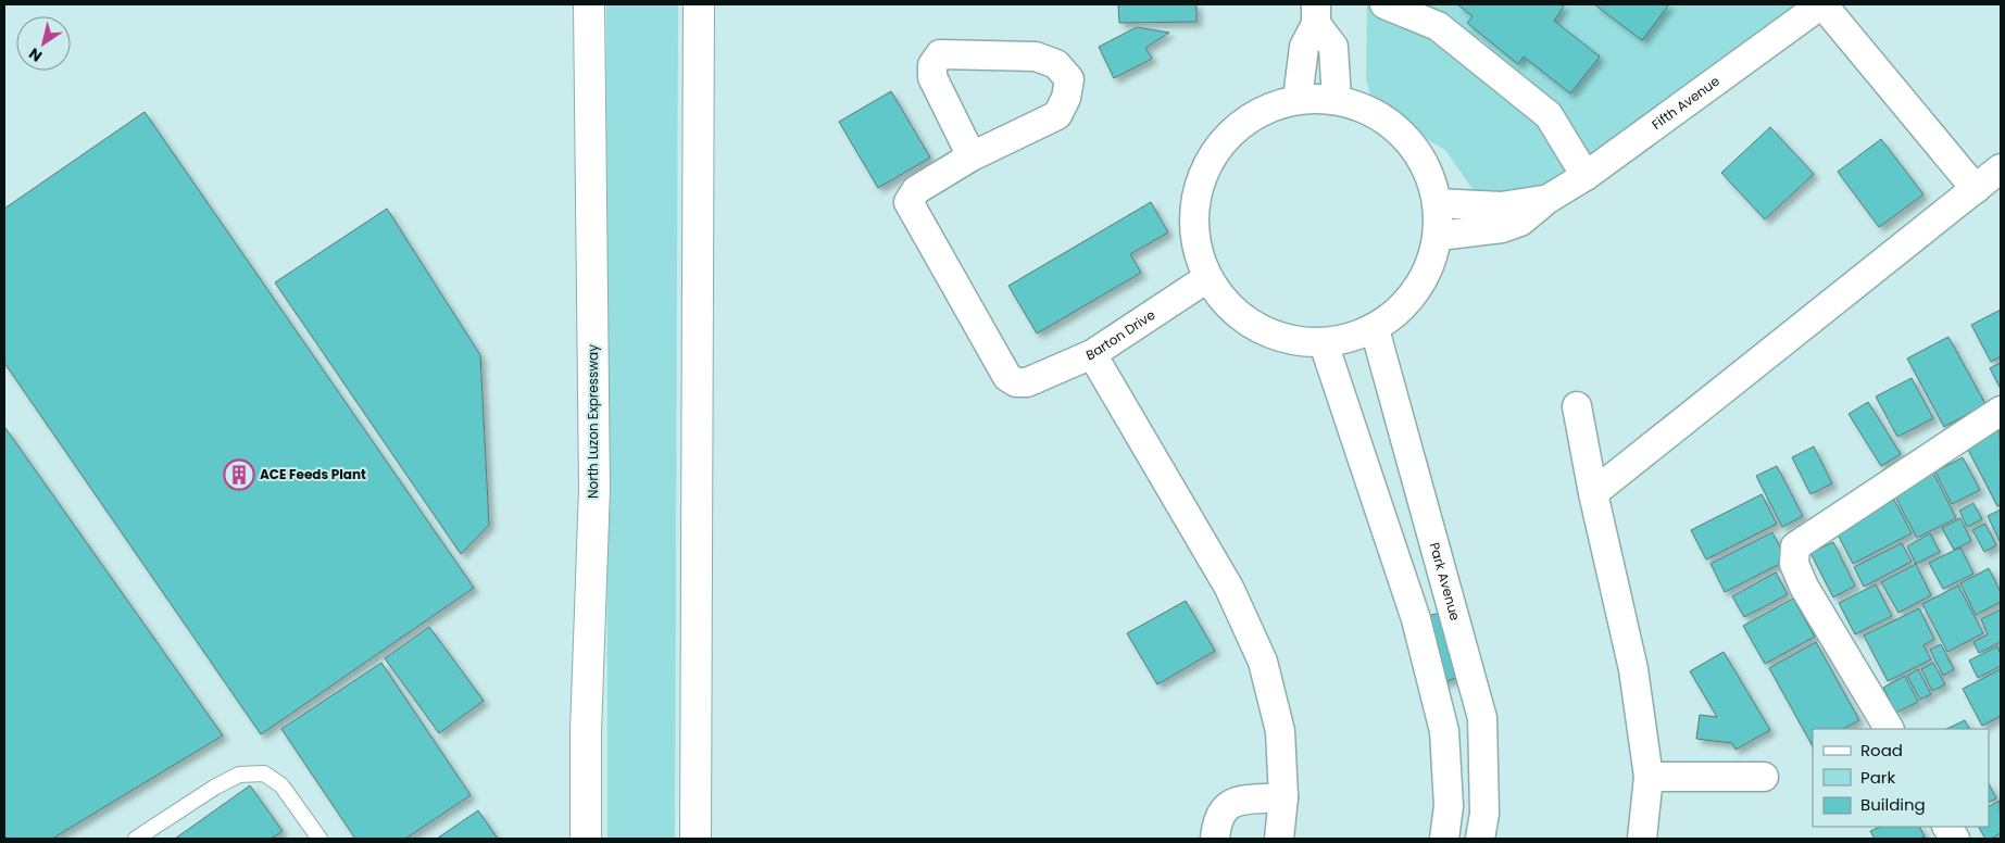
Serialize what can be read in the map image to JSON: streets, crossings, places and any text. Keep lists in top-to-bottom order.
{
  "streets": {
    "highway": ["North Luzon Expressway"],
    "street": ["Fifth Avenue", "Barton Drive", "Park Avenue"]
  },
  "places": {
    "building": ["ACE Feeds Plant"]
  },
  "legend": ["Road", "Park", "Building"],
  "north": "bottom left"
}
